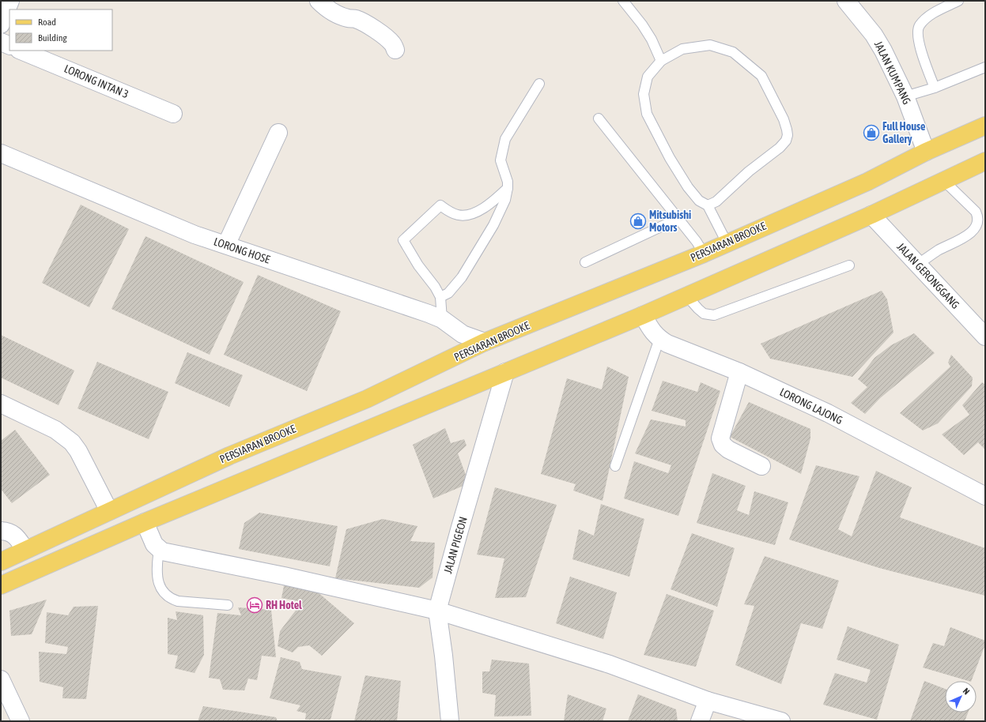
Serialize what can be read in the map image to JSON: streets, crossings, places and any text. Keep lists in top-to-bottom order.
{
  "streets": {
    "main road": ["PERSIARAN BROOKE"],
    "street": [
      "JALAN KUMPANG",
      "LORONG INTAN 3",
      "LORONG HOSE",
      "JALAN GERONGGANG",
      "LORONG LAJONG",
      "JALAN PIGEON"
    ]
  },
  "crossings": [
    ["JALAN KUMPANG", "PERSIARAN BROOKE"],
    ["PERSIARAN BROOKE", "LORONG HOSE"]
  ],
  "places": {
    "shop": ["Full House Gallery", "Mitsubishi Motors"],
    "hotel": ["RH Hotel"]
  },
  "legend": ["Road", "Building"],
  "north": "top right"
}
